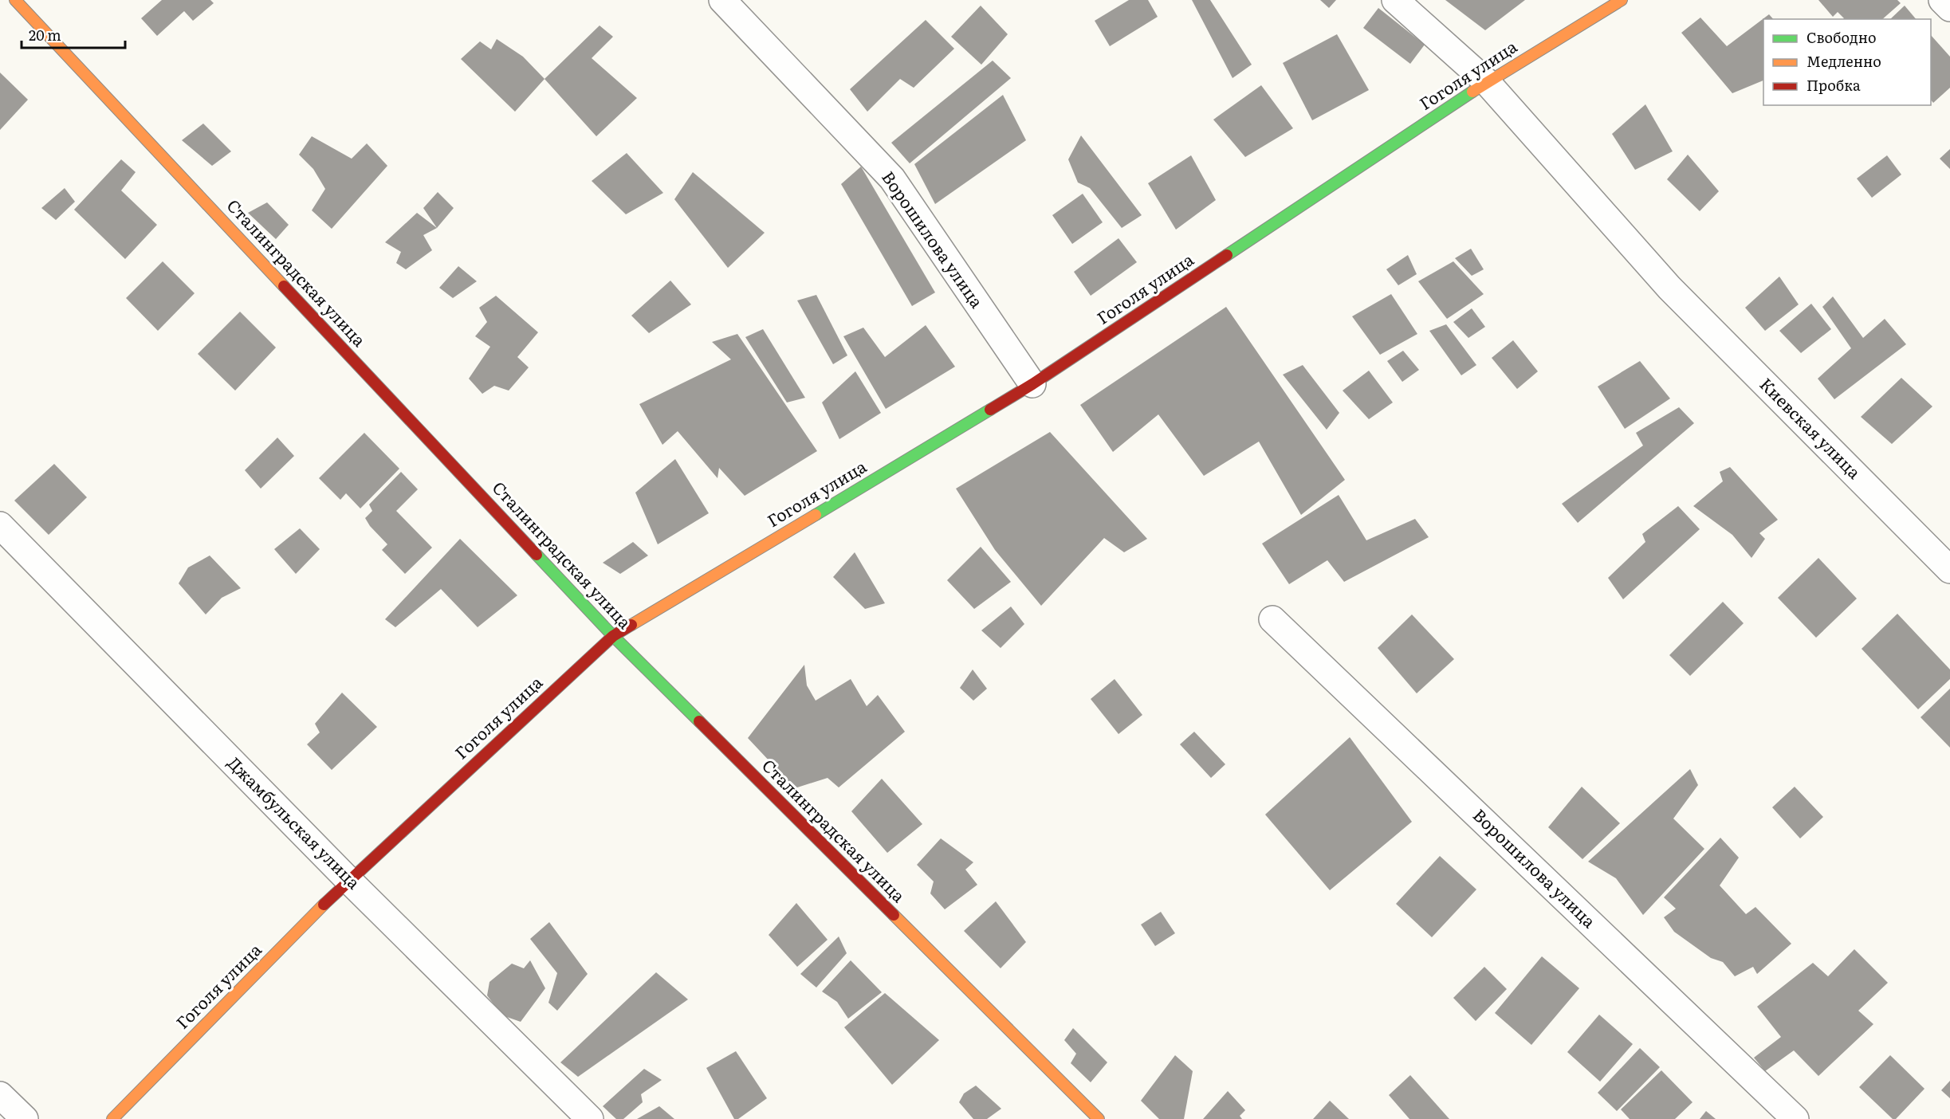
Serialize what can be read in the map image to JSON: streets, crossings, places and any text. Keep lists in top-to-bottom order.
{
  "streets": {
    "street": [
      "Гоголя улица",
      "Ворошилова улица",
      "Сталинградская улица",
      "Киевская улица",
      "Джамбульская улица"
    ]
  },
  "crossings": [
    ["Гоголя улица", "Ворошилова улица"],
    ["Гоголя улица", "Сталинградская улица"],
    ["Гоголя улица", "Киевская улица"],
    ["Гоголя улица", "Джамбульская улица"]
  ],
  "legend": ["Свободно", "Медленно", "Пробка"],
  "scale_bar": "20 m"
}
